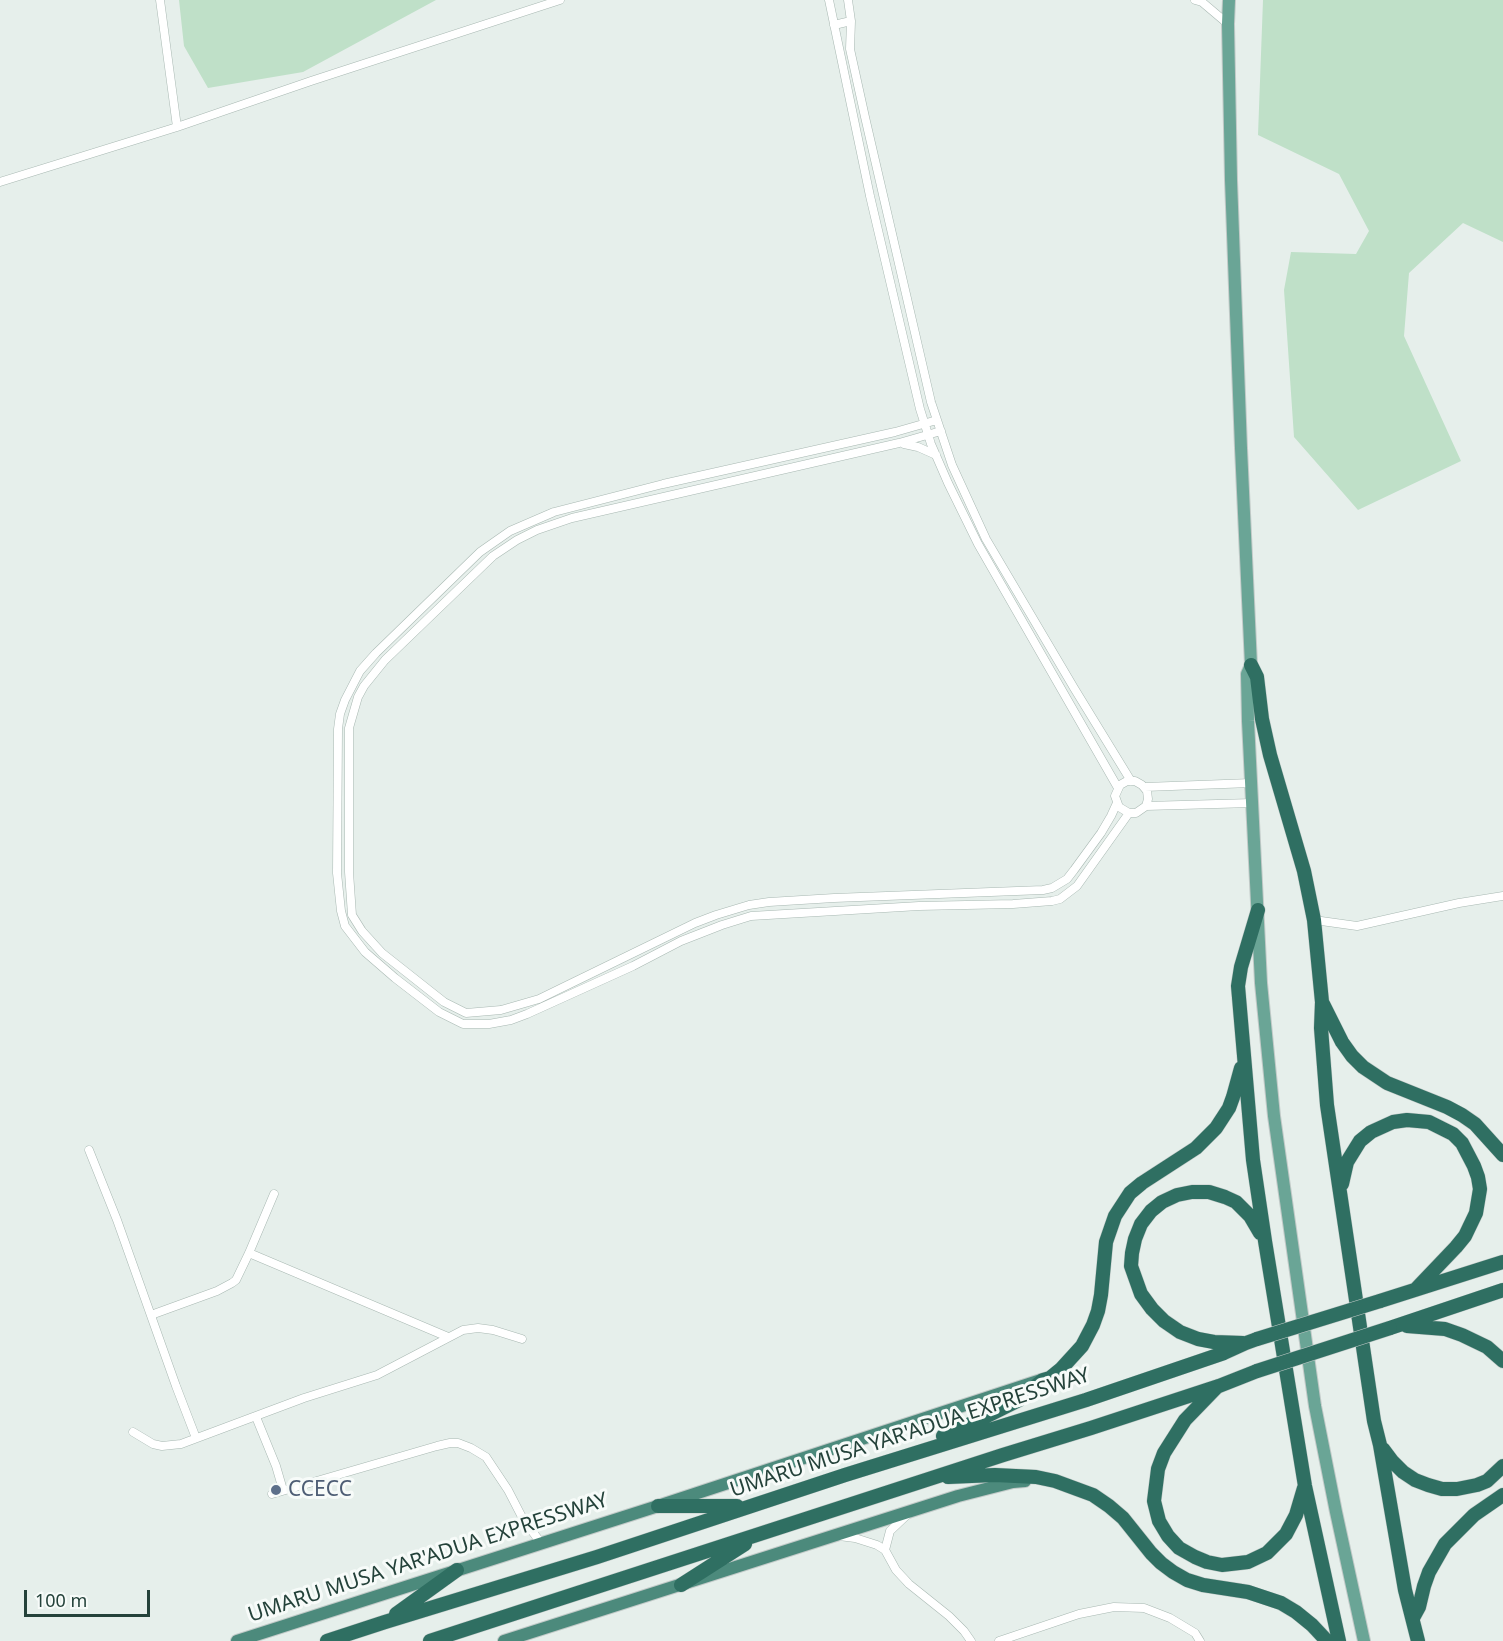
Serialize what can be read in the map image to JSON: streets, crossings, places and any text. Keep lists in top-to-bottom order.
{
  "streets": {
    "highway": ["UMARU MUSA YAR'ADUA EXPRESSWAY"]
  },
  "places": ["CCECC"],
  "scale_bar": "100 m"
}
